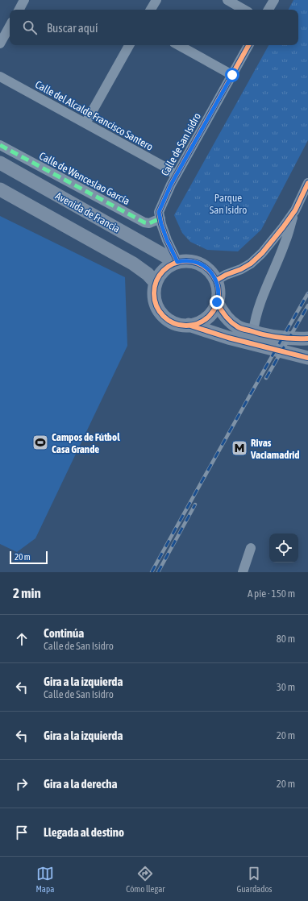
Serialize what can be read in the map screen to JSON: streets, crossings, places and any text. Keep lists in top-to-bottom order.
{
  "streets": {
    "street": [
      "Calle del Alcalde Francisco Santero",
      "Calle de San Isidro",
      "Calle de Wenceslao García",
      "Avenida de Francia"
    ]
  },
  "crossings": [
    ["Calle del Alcalde Francisco Santero", "Calle de San Isidro"],
    ["Calle de San Isidro", "Calle de Wenceslao García"],
    ["Calle de San Isidro", "Avenida de Francia"]
  ],
  "parks": ["Parque San Isidro"],
  "places": {
    "sports": ["Campos de Fútbol Casa Grande"],
    "metro station": ["Rivas Vaciamadrid"]
  },
  "scale_bar": "20 m",
  "page": {
    "search": "Buscar aquí",
    "scale": "20 m",
    "heading": ["2 min", "A pie · 150 m"],
    "list": [
      ["Continúa", "Calle de San Isidro", "80 m"],
      ["Gira a la izquierda", "Calle de San Isidro", "30 m"],
      ["Gira a la izquierda", "20 m"],
      ["Gira a la derecha", "20 m"],
      "Llegada al destino"
    ],
    "nav": ["Mapa", "Cómo llegar", "Guardados"]
  }
}
